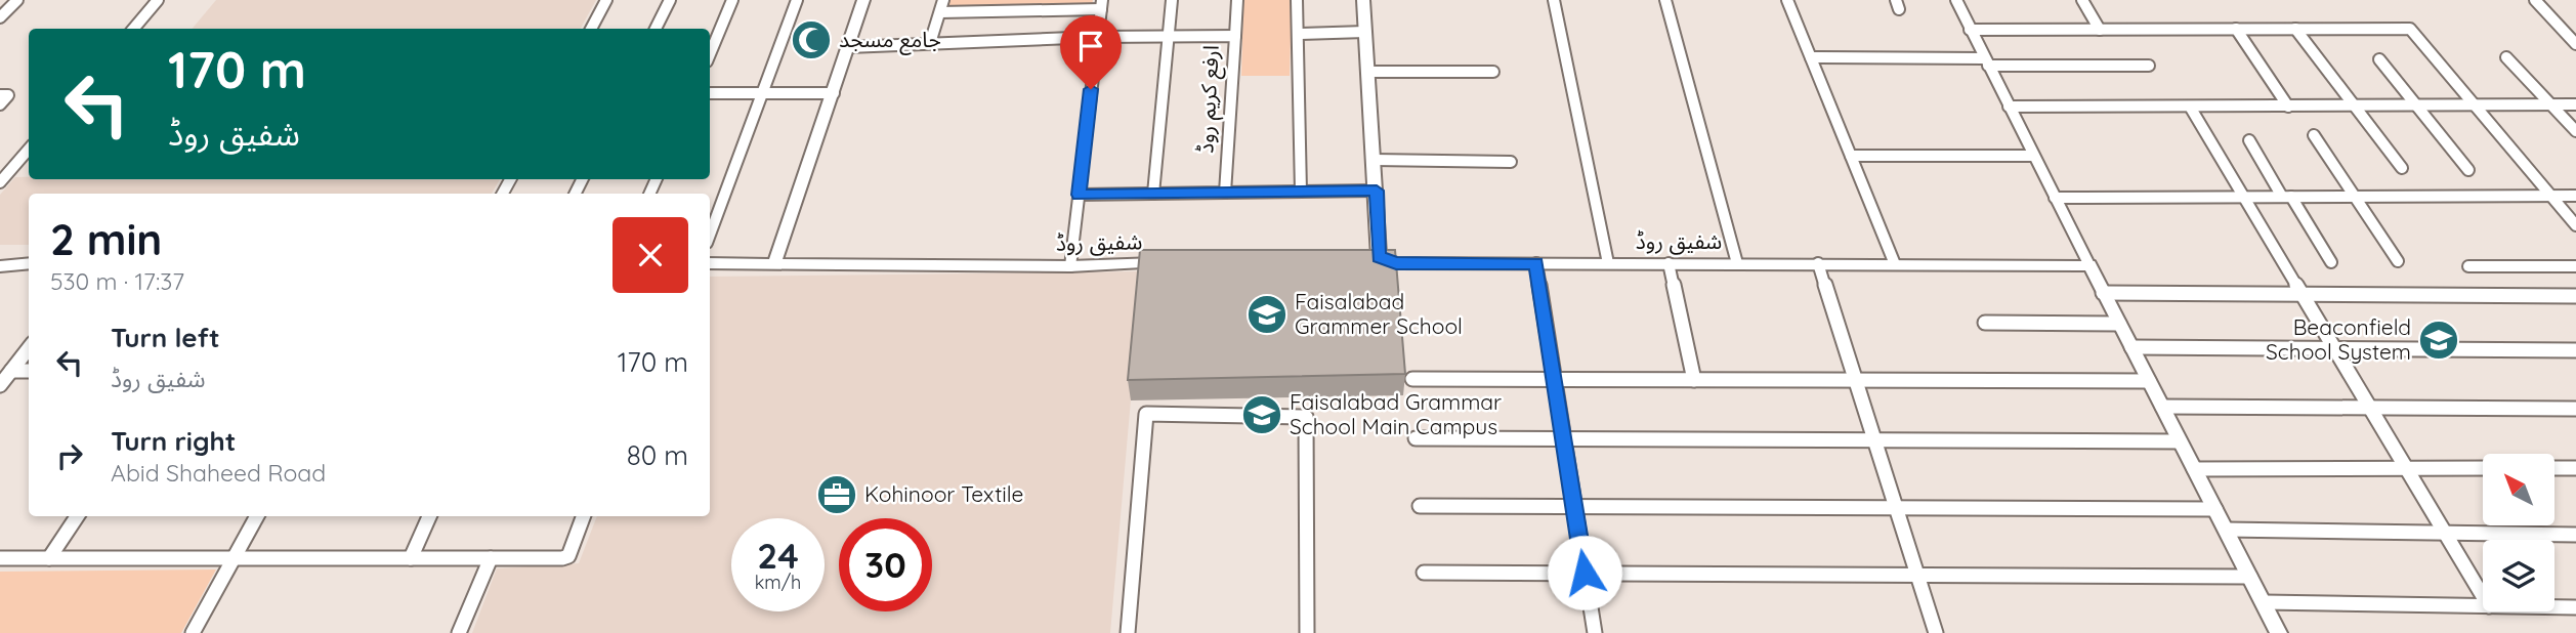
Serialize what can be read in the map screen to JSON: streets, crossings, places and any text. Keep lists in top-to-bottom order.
{
  "streets": {
    "street": ["ارفع کریم روڈ", "شفیق روڈ"]
  },
  "places": {
    "mosque": ["جامع مسجد"],
    "school or university": ["Faisalabad Grammer School", "Beaconfield School System", "Faisalabad Grammar School Main Campus"],
    "office": ["Kohinoor Textile"]
  },
  "north": "top left",
  "page": {
    "turn": ["170 m", "شفیق روڈ"],
    "heading": ["2 min", "530 m · 17:37"],
    "list": [
      {
        "name": "Turn left",
        "note": "شفیق روڈ",
        "value": "170 m"
      },
      {
        "name": "Turn right",
        "note": "Abid Shaheed Road",
        "value": "80 m"
      }
    ],
    "speed": "24 km/h",
    "limit": "30"
  }
}
